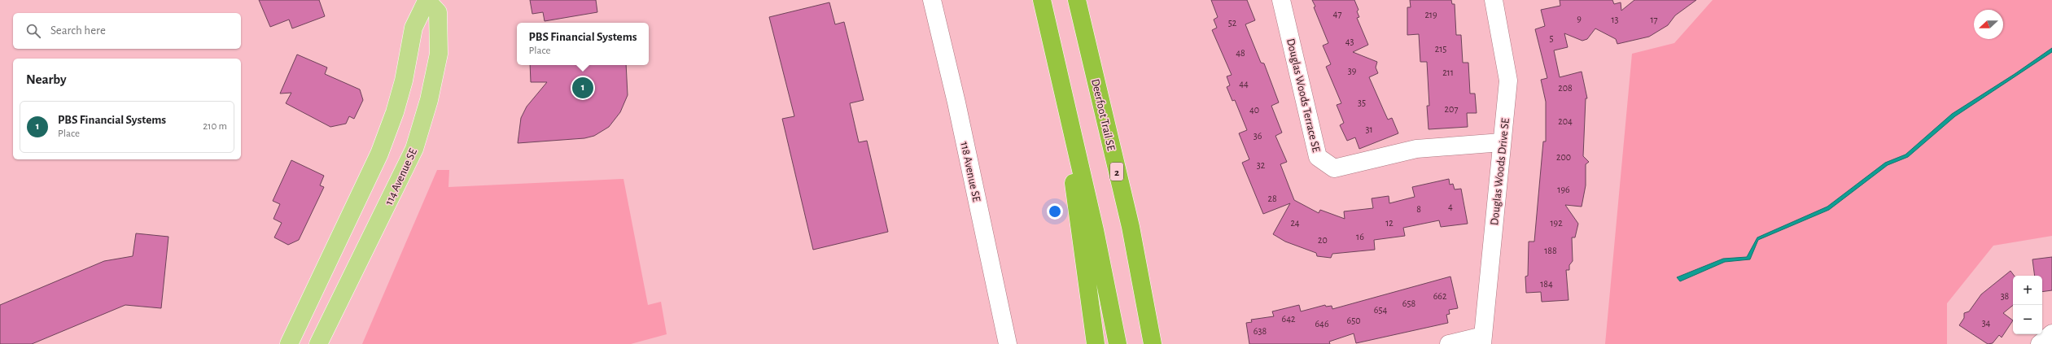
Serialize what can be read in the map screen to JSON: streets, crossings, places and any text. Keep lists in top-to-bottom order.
{
  "streets": {
    "highway": ["Deerfoot Trail SE", "2"],
    "main road": ["114 Avenue SE"],
    "street": ["Douglas Woods Terrace SE", "118 Avenue SE", "Douglas Woods Drive SE"]
  },
  "crossings": [
    ["Douglas Woods Terrace SE", "Douglas Woods Drive SE"]
  ],
  "house_numbers": [
    "47",
    "219",
    "9",
    "13",
    "17",
    "52",
    "5",
    "43",
    "215",
    "48",
    "39",
    "211",
    "44",
    "208",
    "35",
    "207",
    "40",
    "204",
    "31",
    "36",
    "200",
    "32",
    "196",
    "28",
    "4",
    "8",
    "24",
    "12",
    "192",
    "16",
    "20",
    "188",
    "184",
    "662",
    "38",
    "658",
    "654",
    "642",
    "650",
    "34",
    "646",
    "638"
  ],
  "north": "left",
  "page": {
    "search": "Search here",
    "popup": ["PBS Financial Systems", "Place"],
    "heading": "Nearby",
    "pins": "1",
    "list": [
      {
        "mark": "1",
        "name": "PBS Financial Systems",
        "note": "Place",
        "value": "210 m"
      }
    ],
    "map_buttons": ["+", "−"]
  }
}
